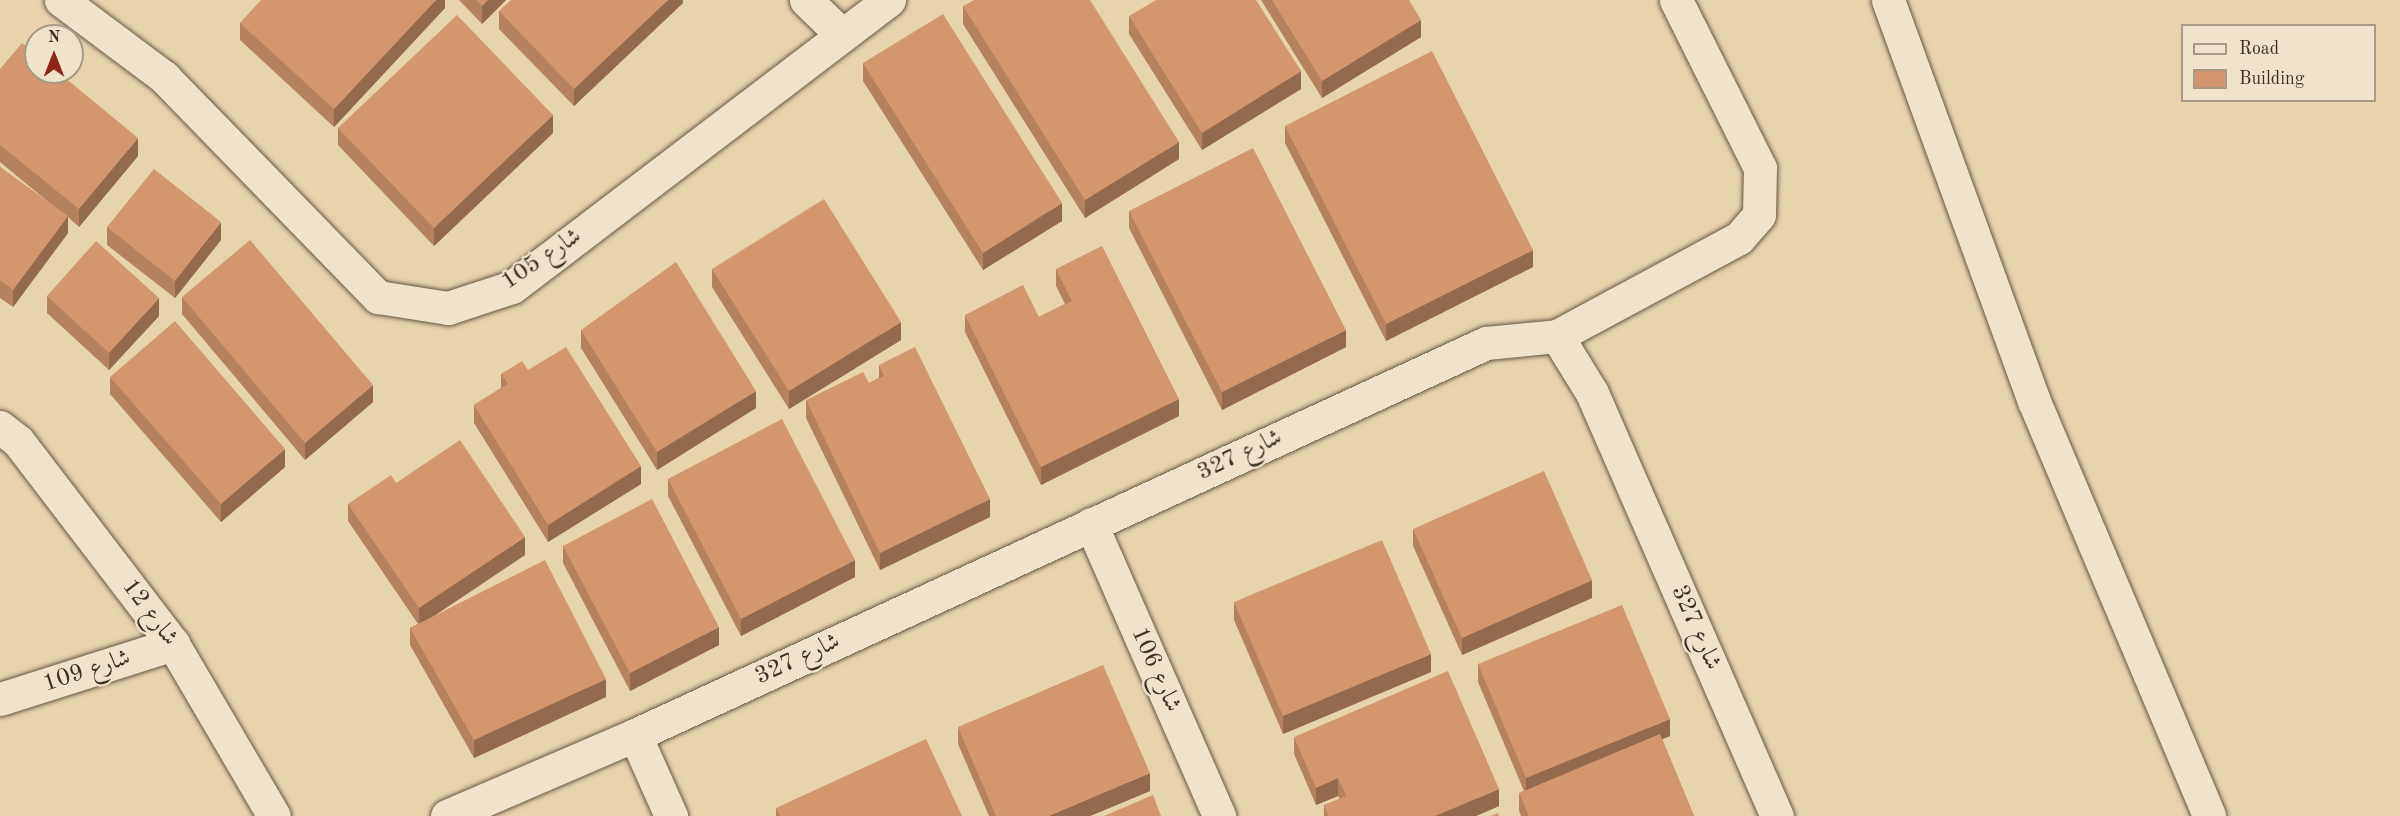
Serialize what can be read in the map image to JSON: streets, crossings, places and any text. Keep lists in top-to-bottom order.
{
  "streets": {
    "street": [
      "شارع 105",
      "شارع 327",
      "شارع 12",
      "شارع 106",
      "شارع 109"
    ]
  },
  "crossings": [
    ["شارع 327", "شارع 106"],
    ["شارع 12", "شارع 109"]
  ],
  "legend": ["Road", "Building"],
  "north": "top"
}
